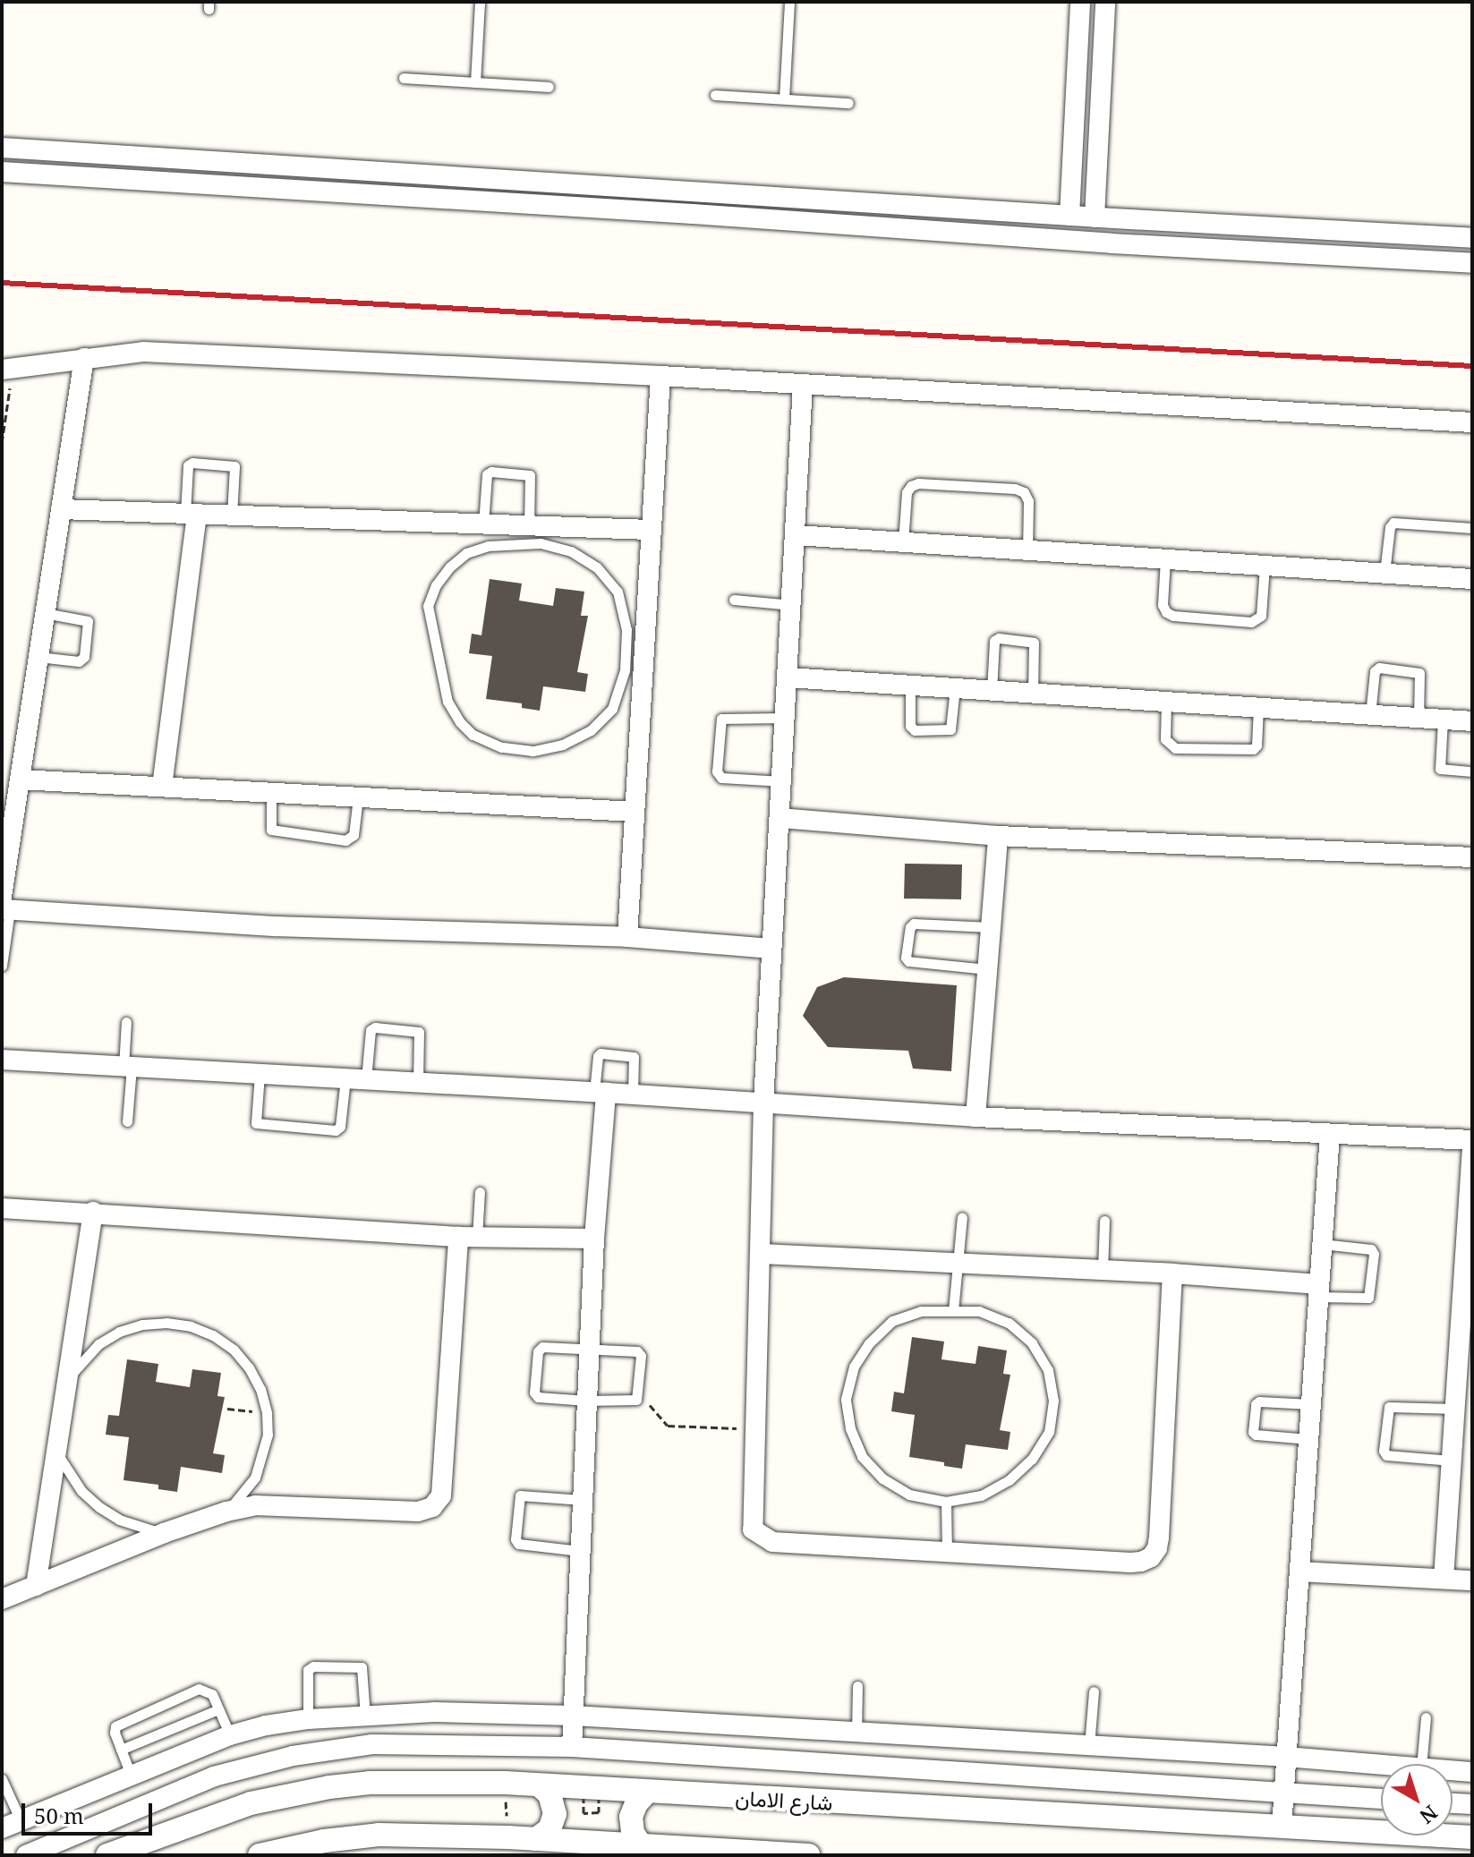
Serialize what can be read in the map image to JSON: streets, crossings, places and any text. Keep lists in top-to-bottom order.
{
  "streets": {
    "street": ["شارع الامان"]
  },
  "scale_bar": "50 m",
  "north": "bottom right"
}
